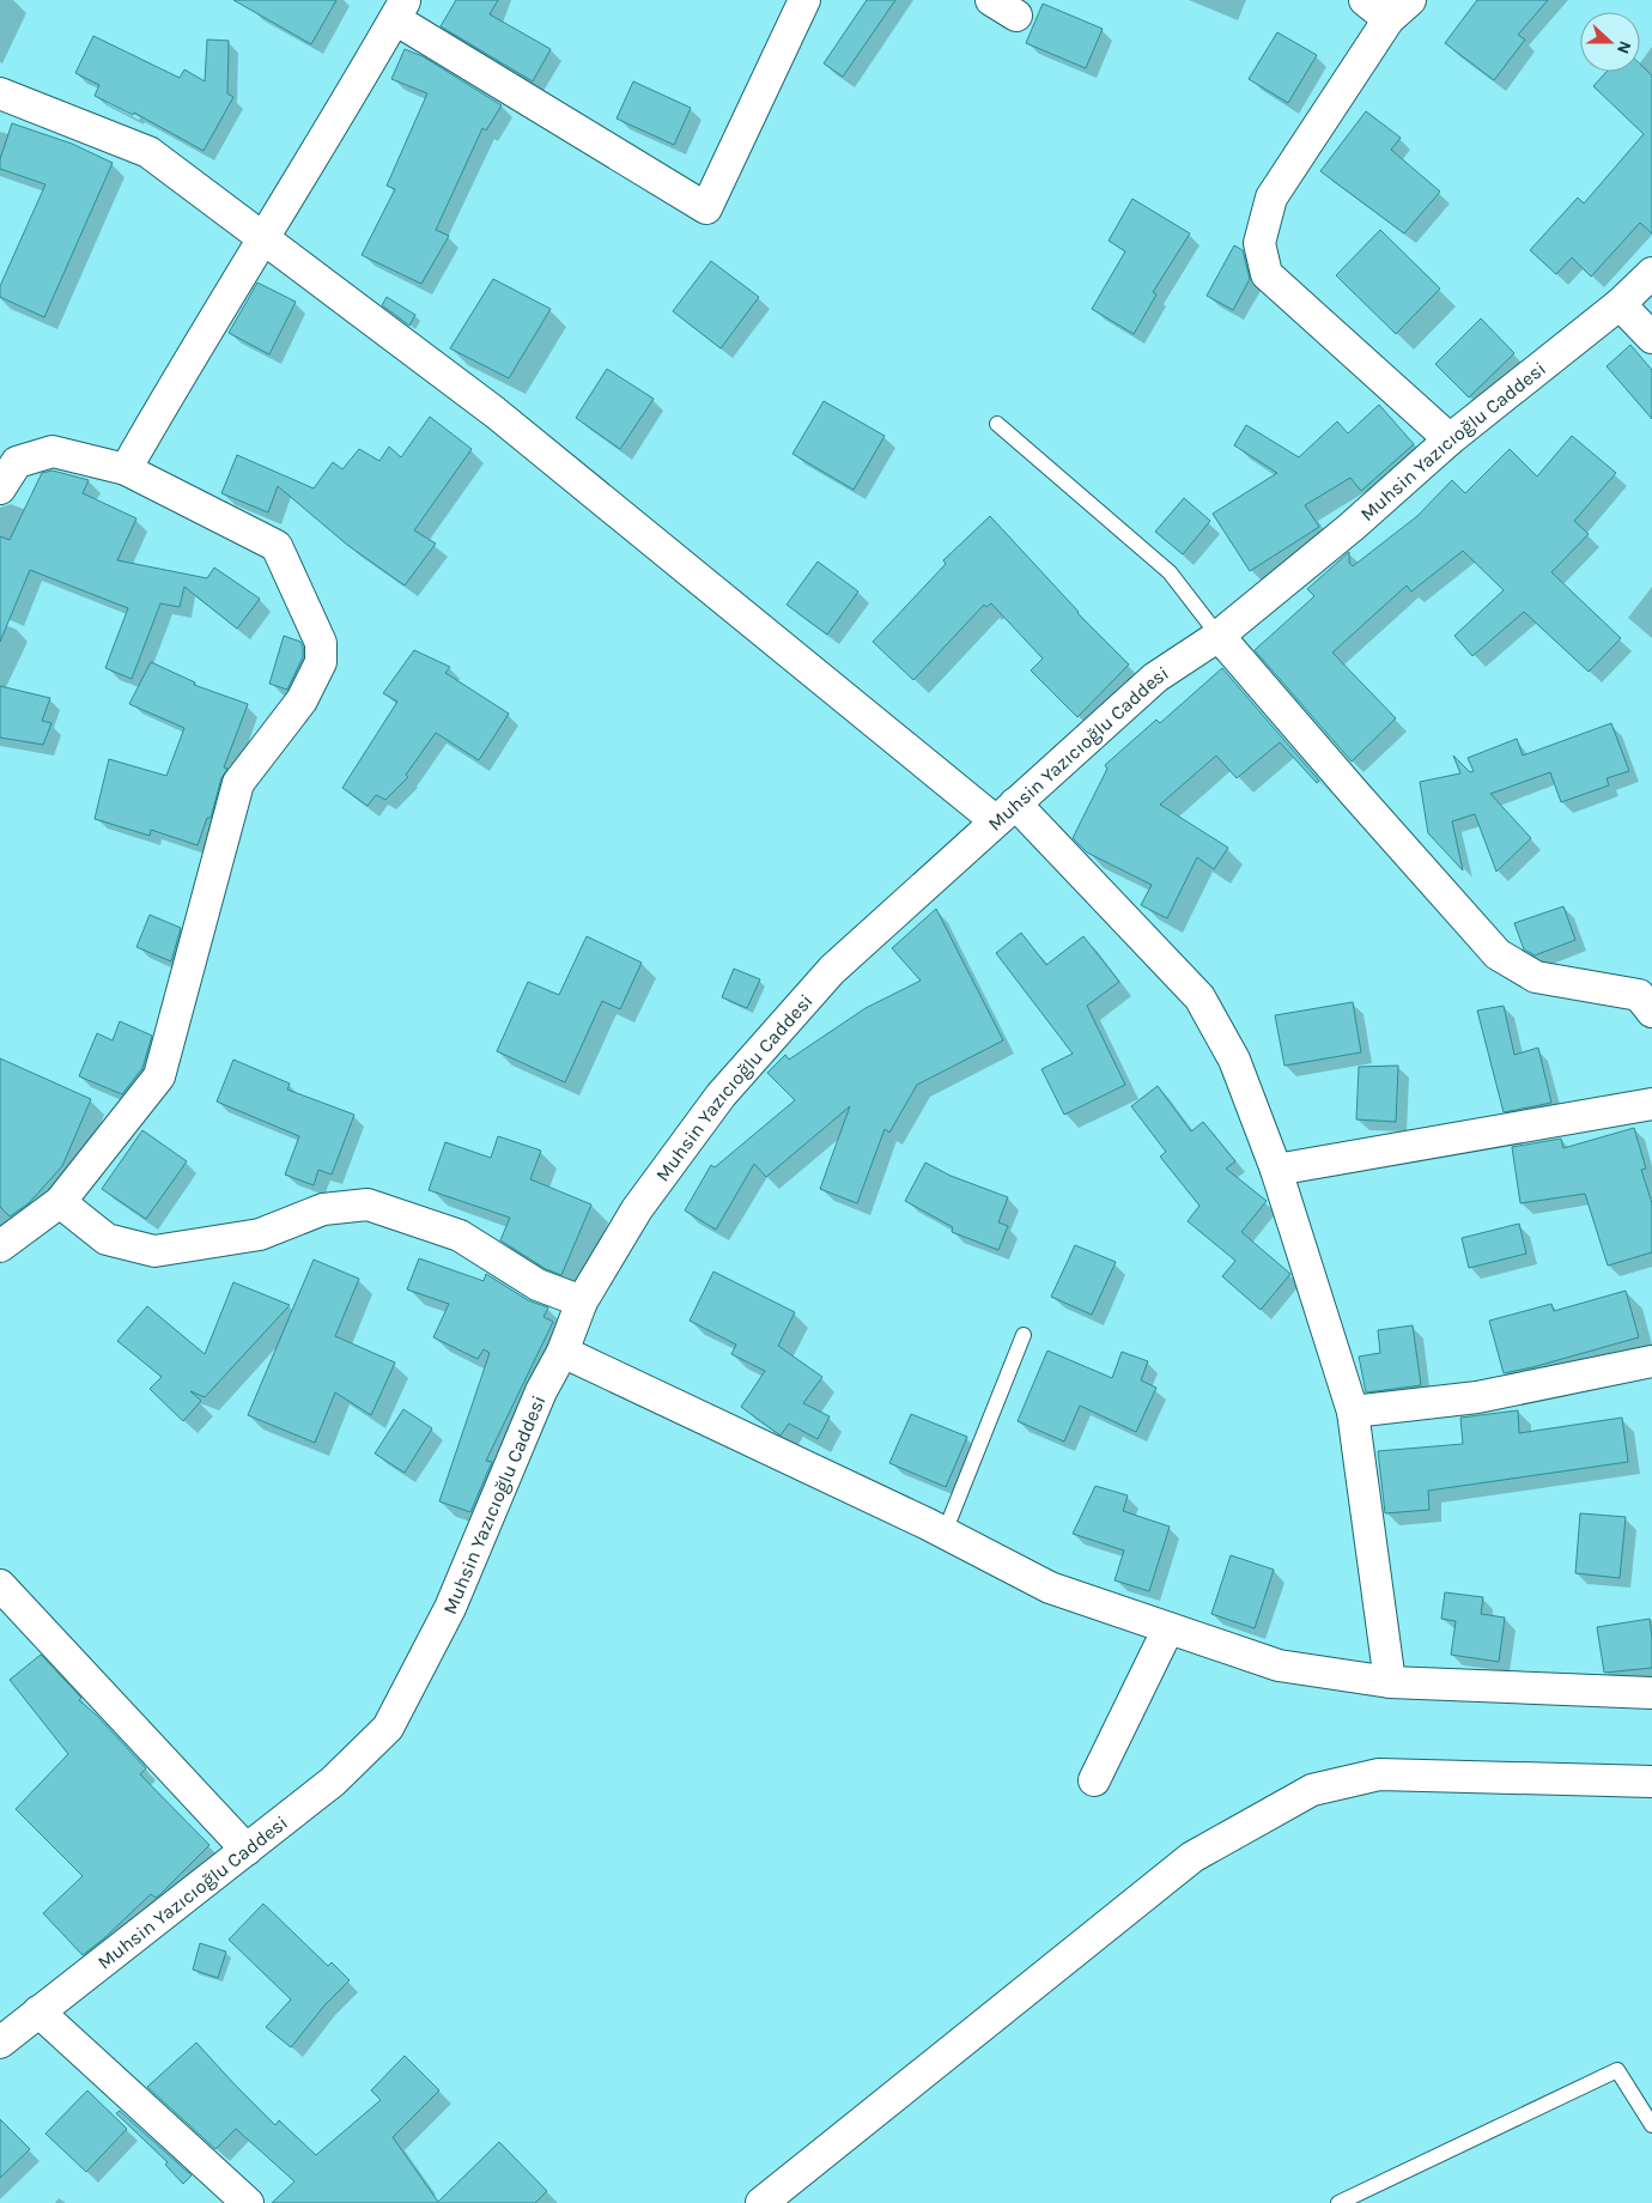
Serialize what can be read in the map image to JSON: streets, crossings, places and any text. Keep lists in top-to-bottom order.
{
  "streets": {
    "street": ["Muhsin Yazıcıoğlu Caddesi"]
  },
  "north": "right"
}
